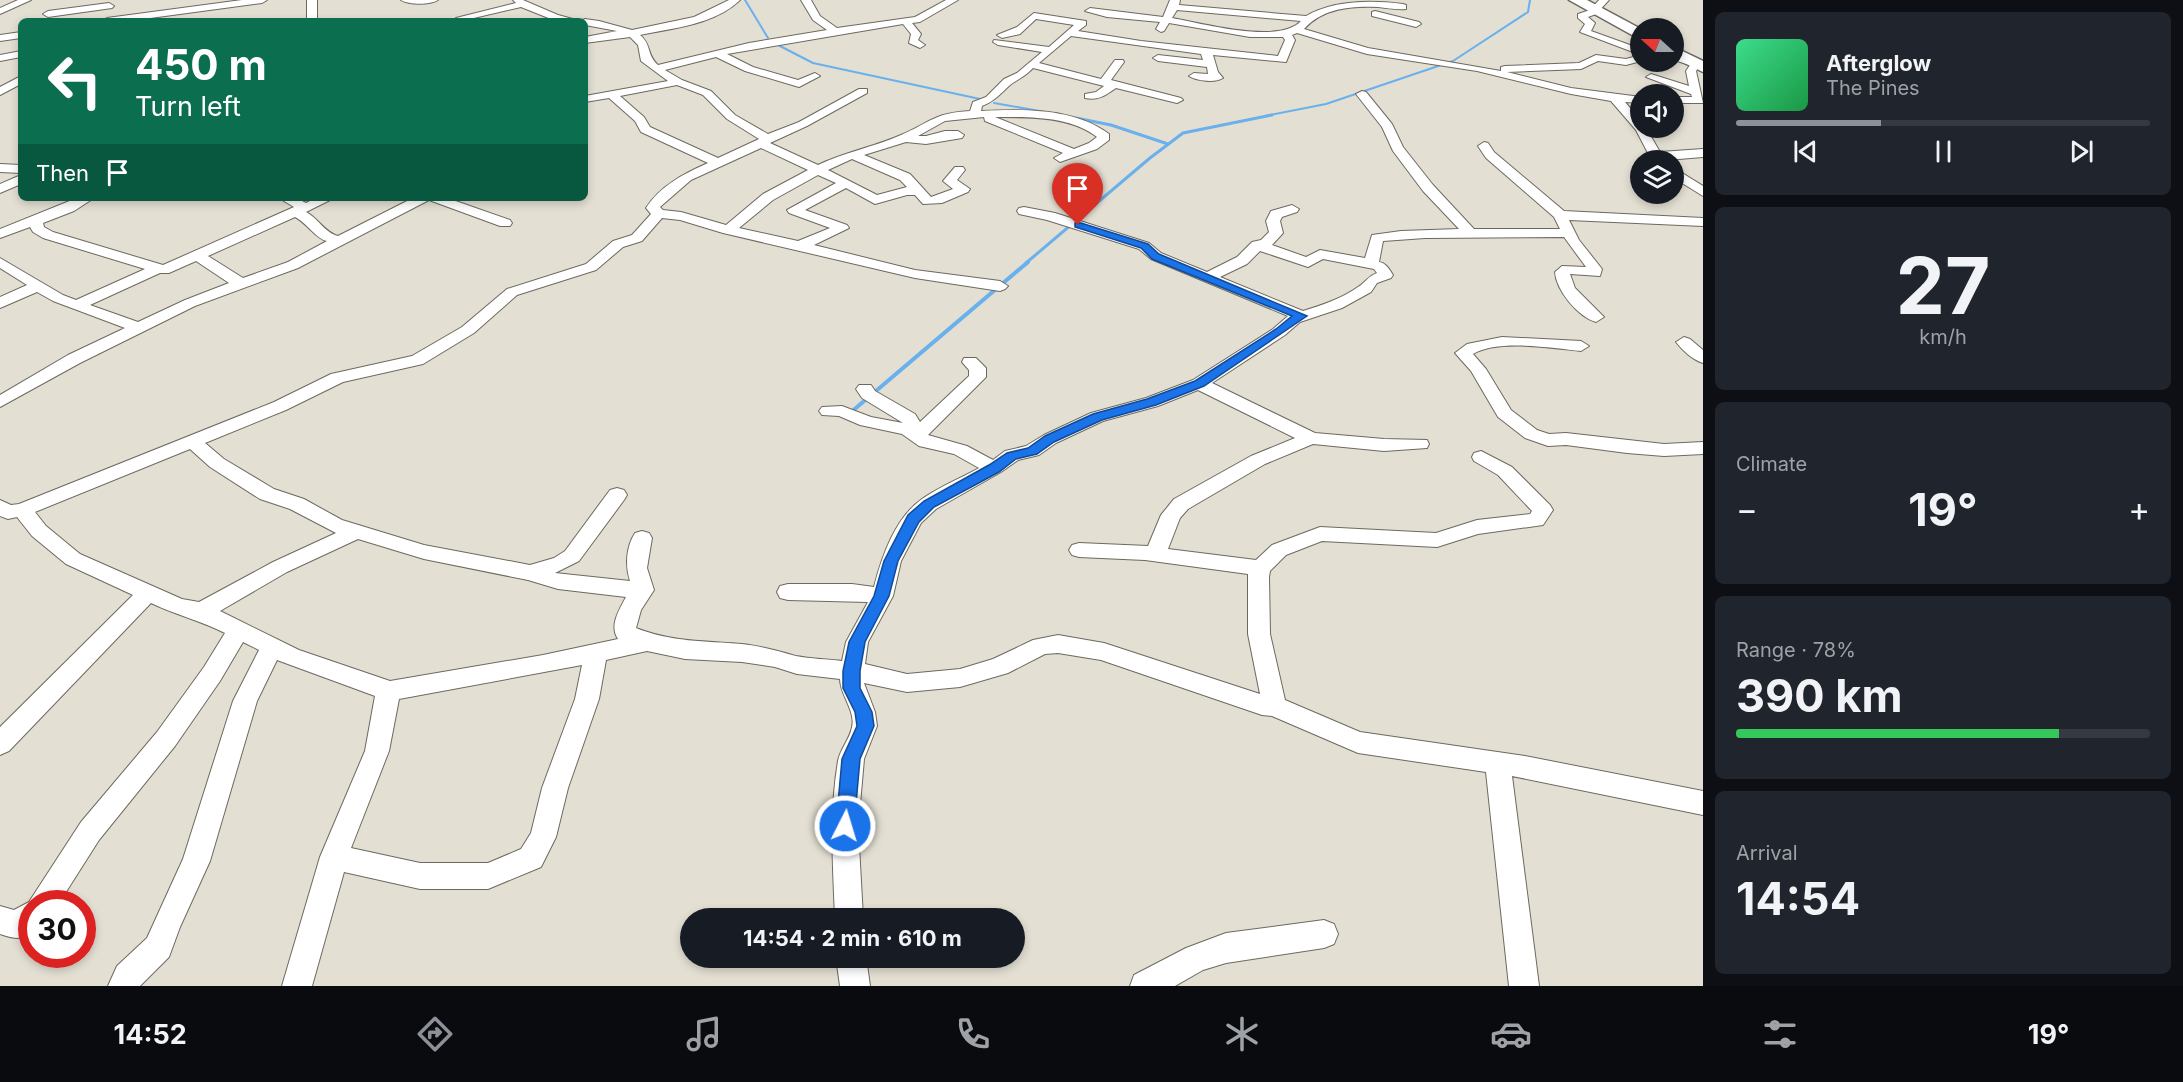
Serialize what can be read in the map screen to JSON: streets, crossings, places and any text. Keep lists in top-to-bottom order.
{
  "north": "left",
  "page": {
    "turn": ["450 m", "Turn left"],
    "song": ["Afterglow", "The Pines"],
    "then": "Then",
    "tile": [
      ["27", "km/h"],
      "Climate",
      ["Range · 78%", "390 km"],
      ["Arrival", "14:54"]
    ],
    "heat": ["−", "19°", "+"],
    "limit": "30",
    "trip": "14:54 · 2 min · 610 m",
    "tabs": ["14:52", "19°"]
  }
}
